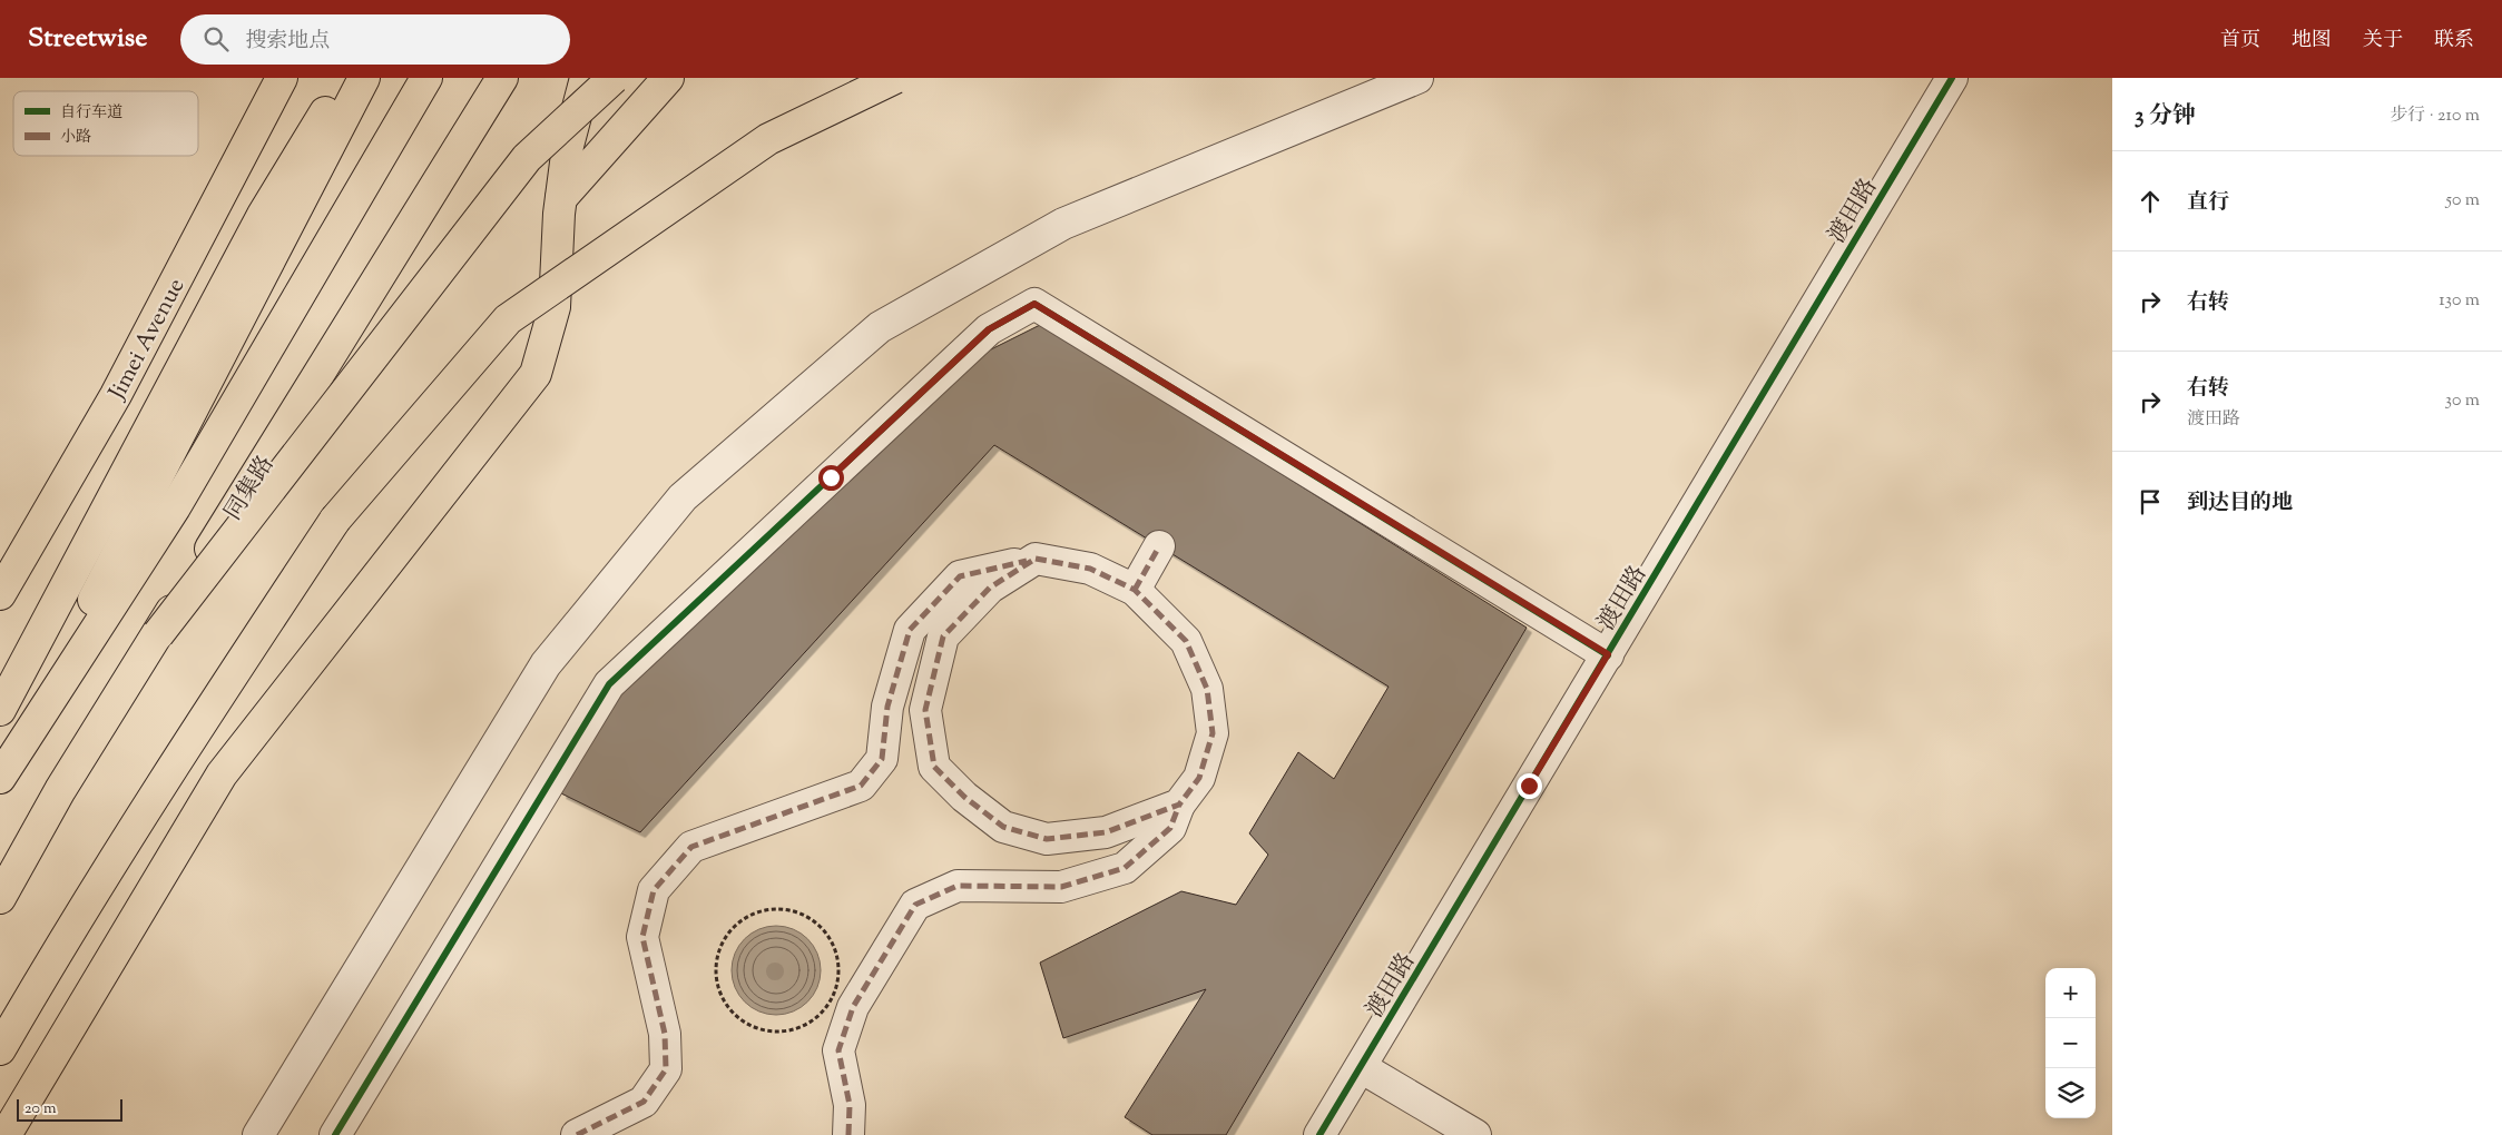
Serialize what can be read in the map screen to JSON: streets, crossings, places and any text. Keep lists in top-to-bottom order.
{
  "streets": {
    "main road": ["Jimei Avenue", "同集路"],
    "street": ["渡田路"]
  },
  "legend": ["自行车道", "小路"],
  "scale_bar": "20 m",
  "page": {
    "header": "Streetwise",
    "search": "搜索地点",
    "nav": [
      "首页",
      "地图",
      "关于",
      "联系"
    ],
    "heading": ["3 分钟", "步行 · 210 m"],
    "list": [
      ["直行", "50 m"],
      ["右转", "130 m"],
      ["右转", "渡田路", "30 m"],
      "到达目的地"
    ],
    "map_buttons": ["+", "−"],
    "scale": "20 m"
  }
}
